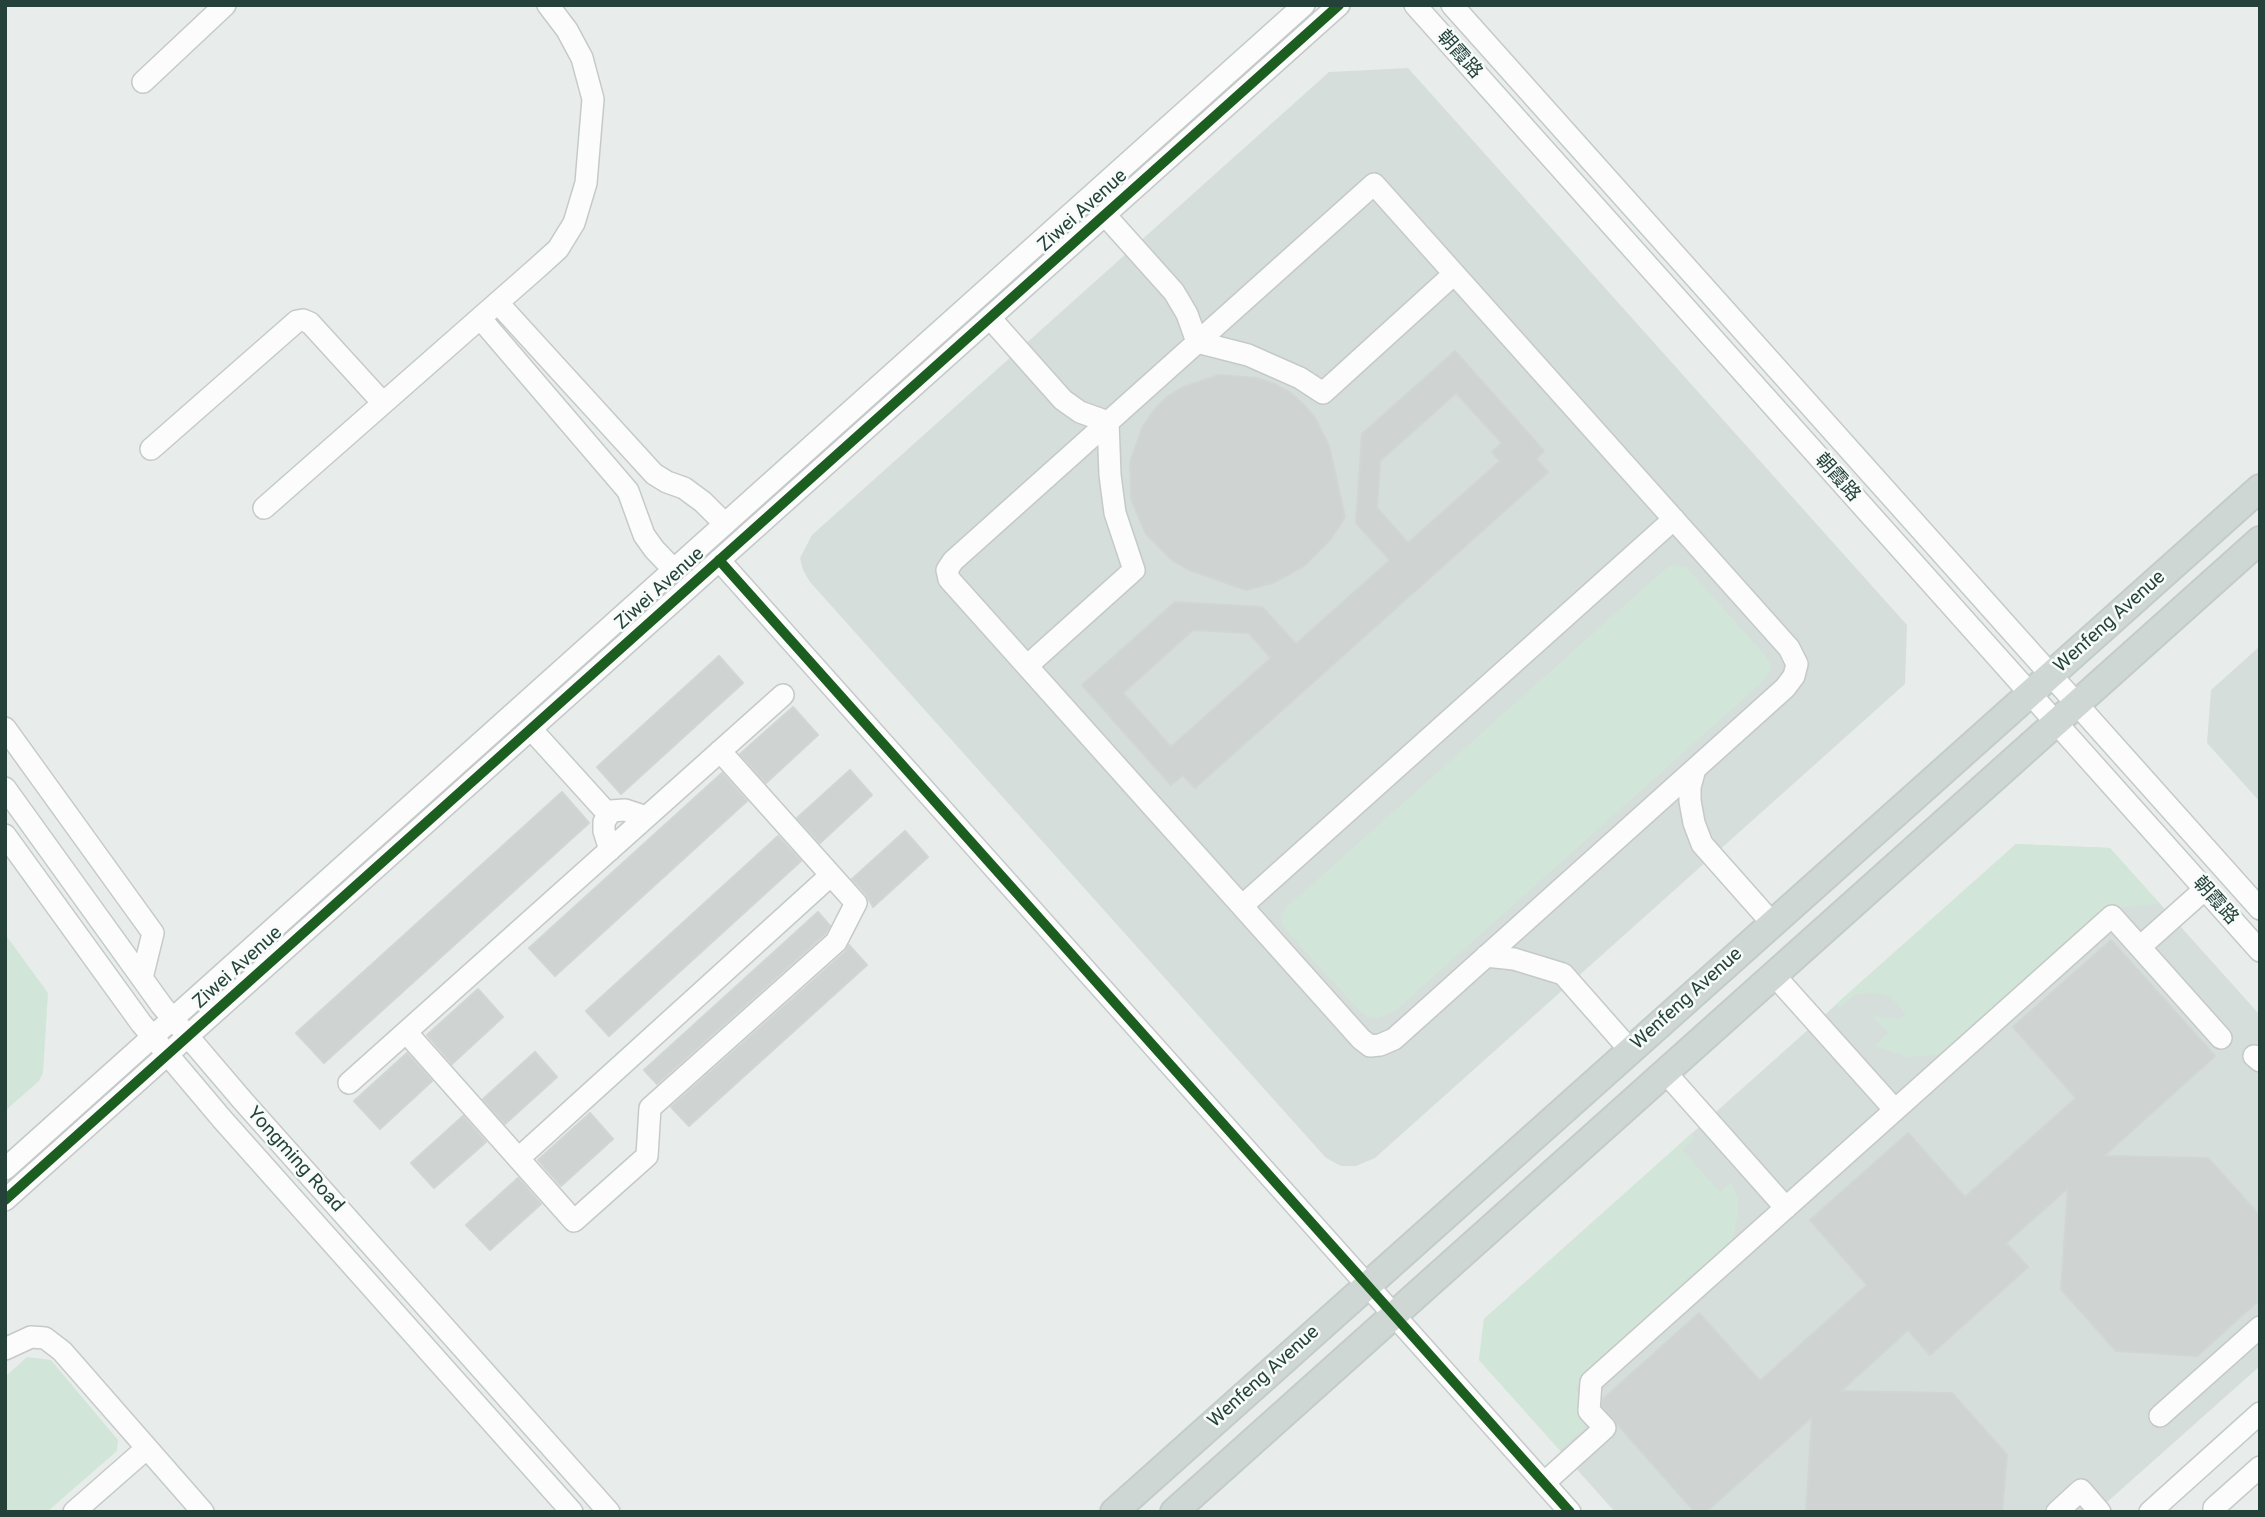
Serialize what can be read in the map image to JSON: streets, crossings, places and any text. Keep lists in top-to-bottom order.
{
  "streets": {
    "main road": ["Wenfeng Avenue"],
    "street": ["朝霞路", "Ziwei Avenue", "Yongming Road"]
  },
  "crossings": [
    ["朝霞路", "Wenfeng Avenue"],
    ["Ziwei Avenue", "Yongming Road"]
  ]
}
